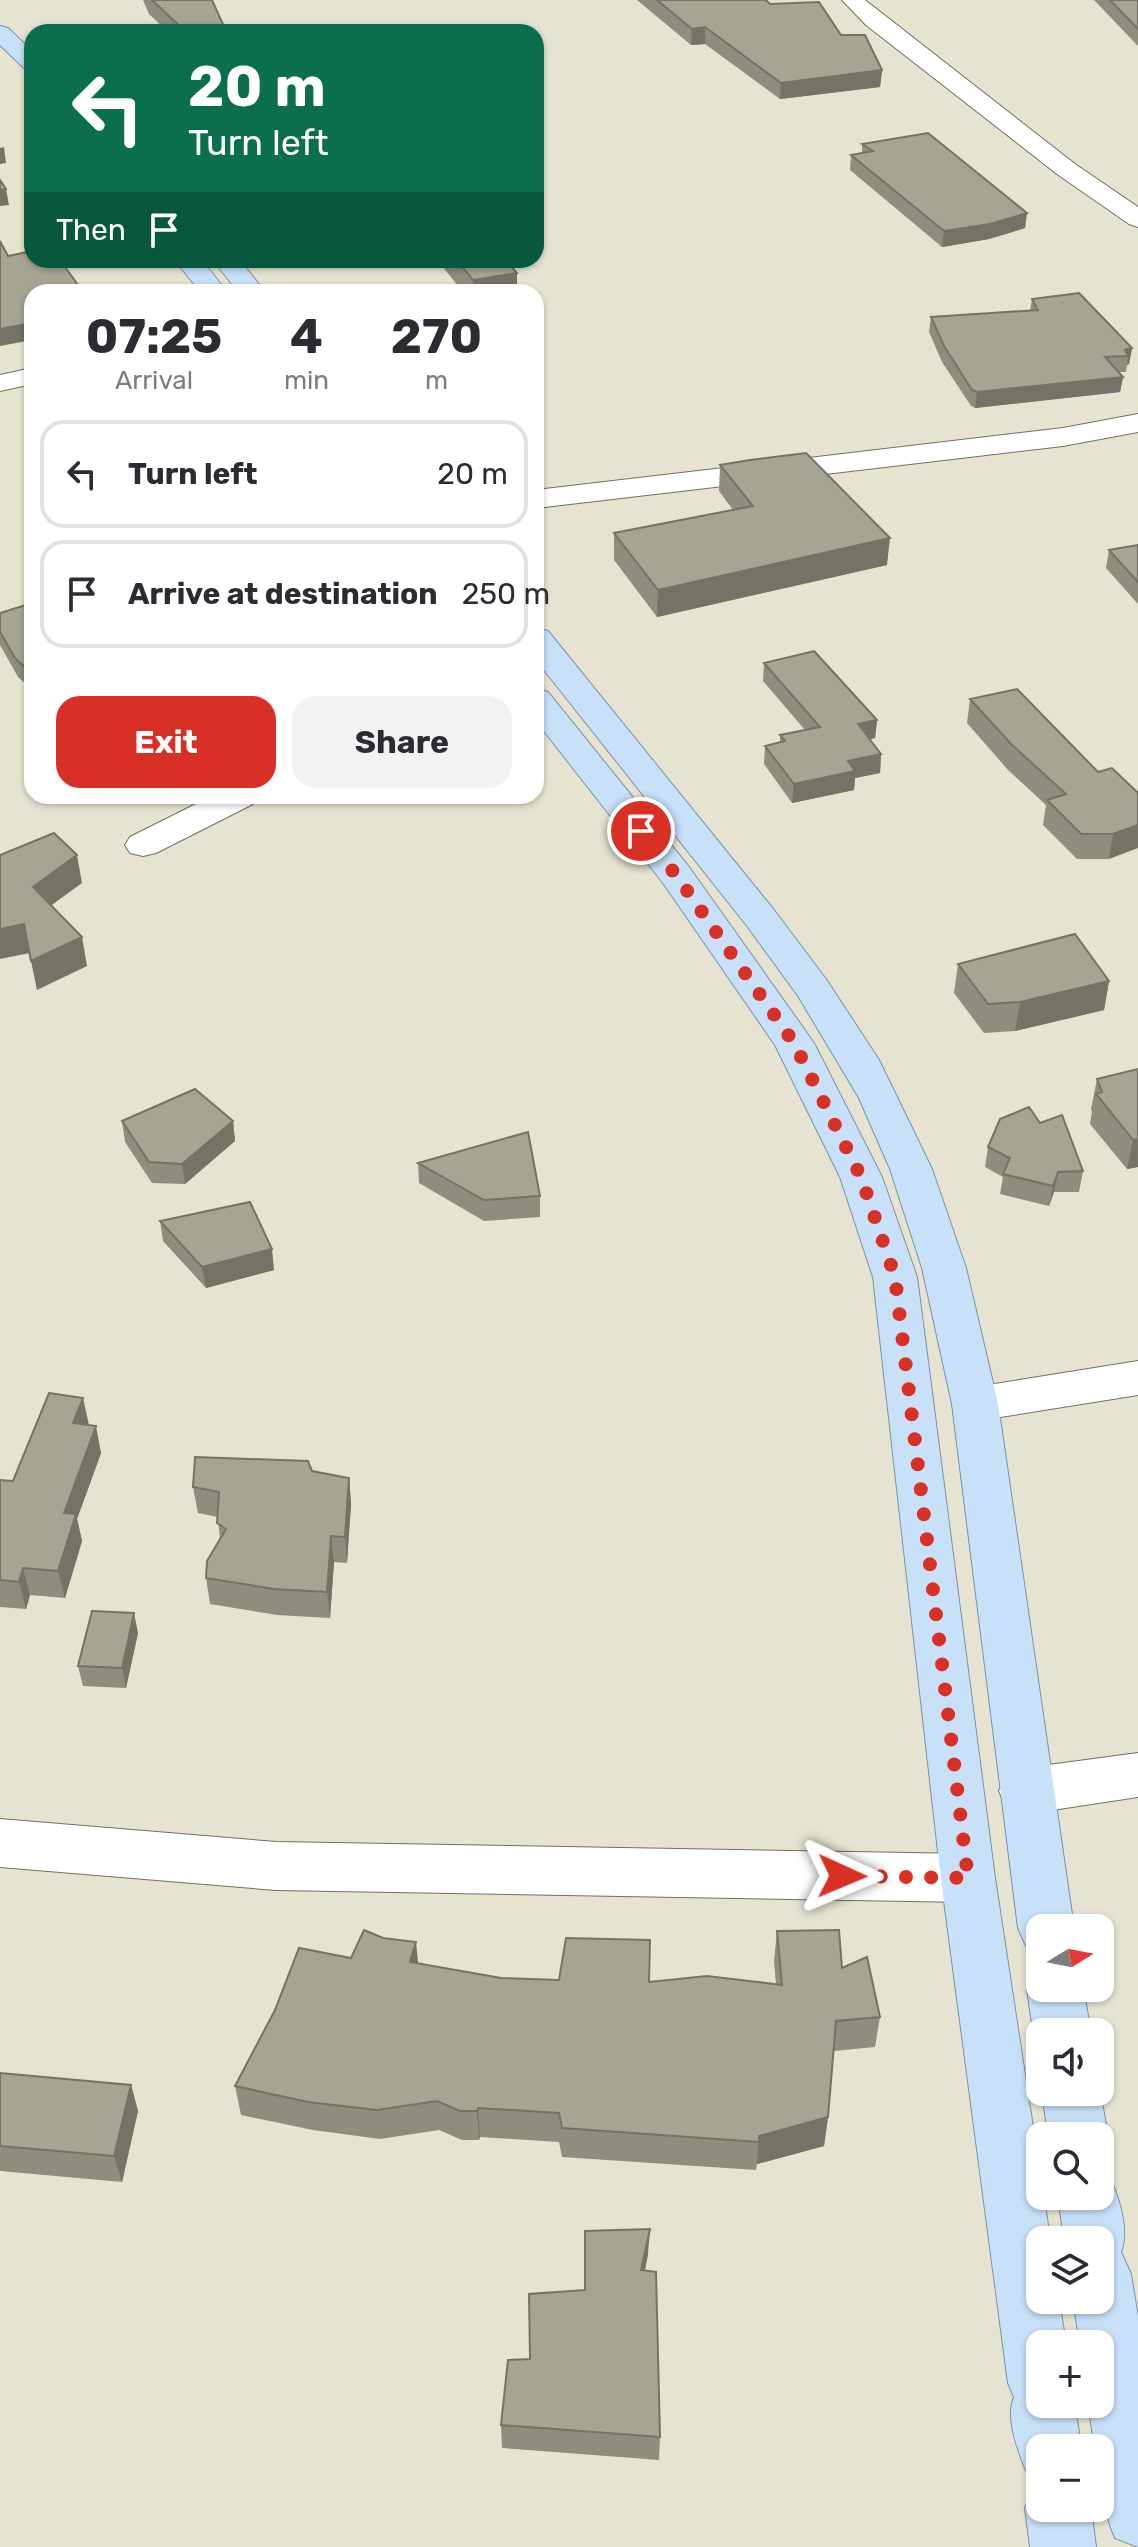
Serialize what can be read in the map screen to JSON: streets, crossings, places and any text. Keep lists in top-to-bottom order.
{
  "north": "right",
  "page": {
    "turn": ["20 m", "Turn left"],
    "then": "Then",
    "eta": [
      "07:25",
      "Arrival",
      "4",
      "min",
      "270",
      "m"
    ],
    "list": [
      {
        "name": "Turn left",
        "value": "20 m"
      },
      {
        "name": "Arrive at destination",
        "value": "250 m"
      }
    ],
    "buttons": ["Exit", "Share"],
    "map_buttons": ["+", "−"]
  }
}
